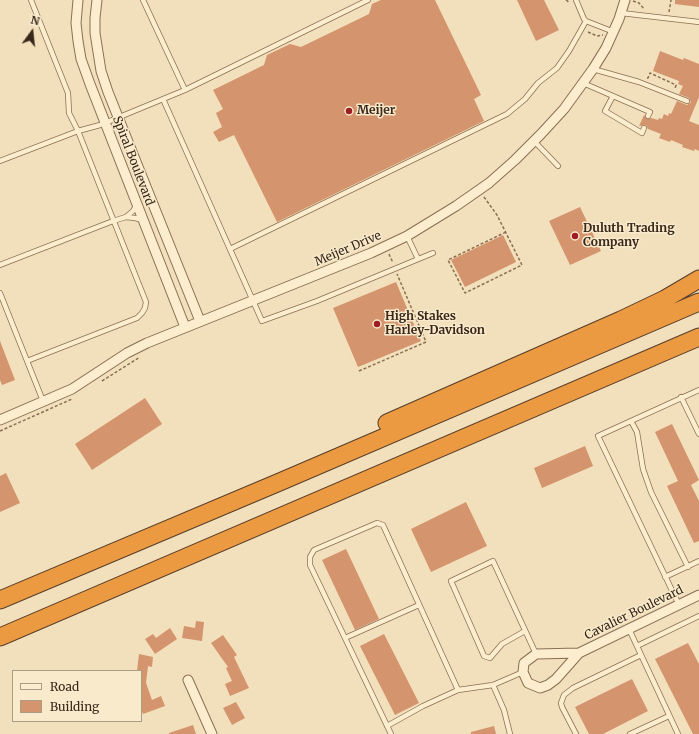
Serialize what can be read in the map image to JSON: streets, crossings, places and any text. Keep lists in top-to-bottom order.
{
  "streets": {
    "street": ["Spiral Boulevard", "Meijer Drive", "Cavalier Boulevard"]
  },
  "crossings": [
    ["Spiral Boulevard", "Meijer Drive"]
  ],
  "places": ["Meijer", "Duluth Trading Company", "High Stakes Harley-Davidson"],
  "legend": ["Road", "Building"],
  "north": "top"
}
